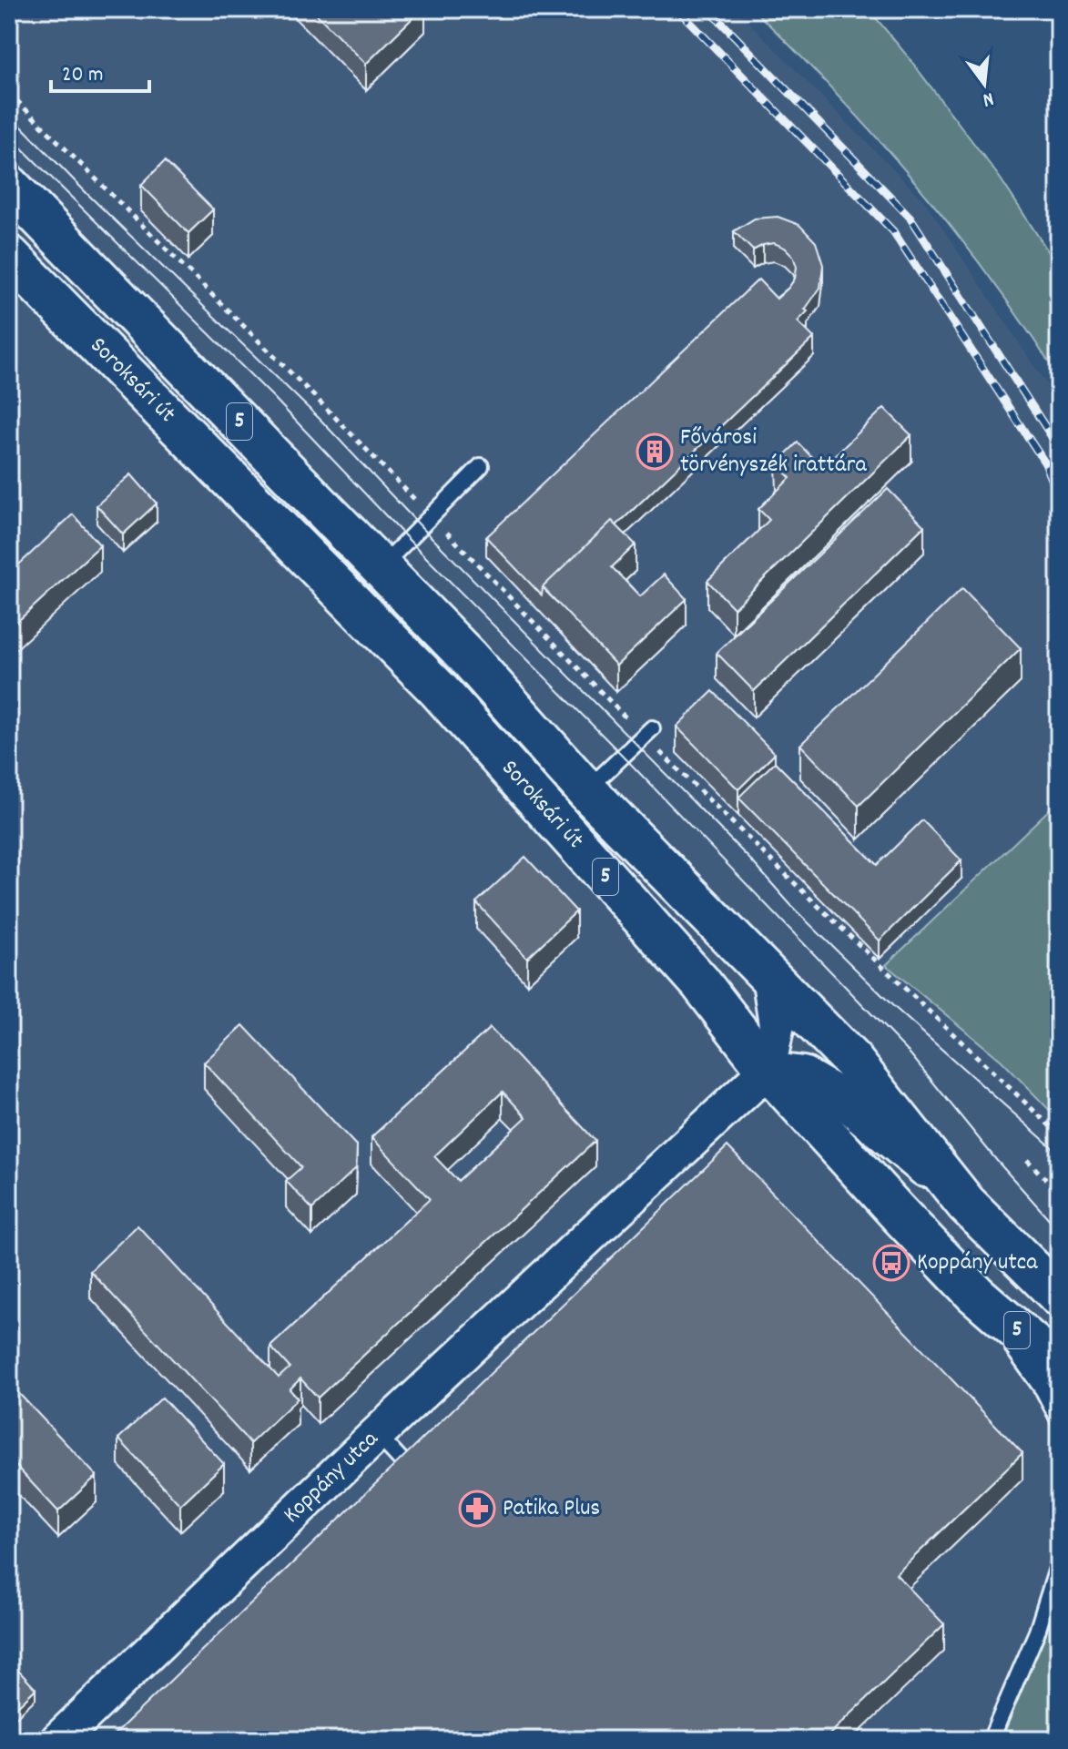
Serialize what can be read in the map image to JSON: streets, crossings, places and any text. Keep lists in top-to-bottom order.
{
  "streets": {
    "main road": ["Soroksári út", "5"],
    "street": ["Koppány utca"]
  },
  "crossings": [
    ["Soroksári út", "Koppány utca"]
  ],
  "places": {
    "building": ["Fővárosi törvényszék irattára"],
    "bus stop": ["Koppány utca"],
    "pharmacy": ["Patika Plus"]
  },
  "scale_bar": "20 m",
  "north": "bottom"
}
